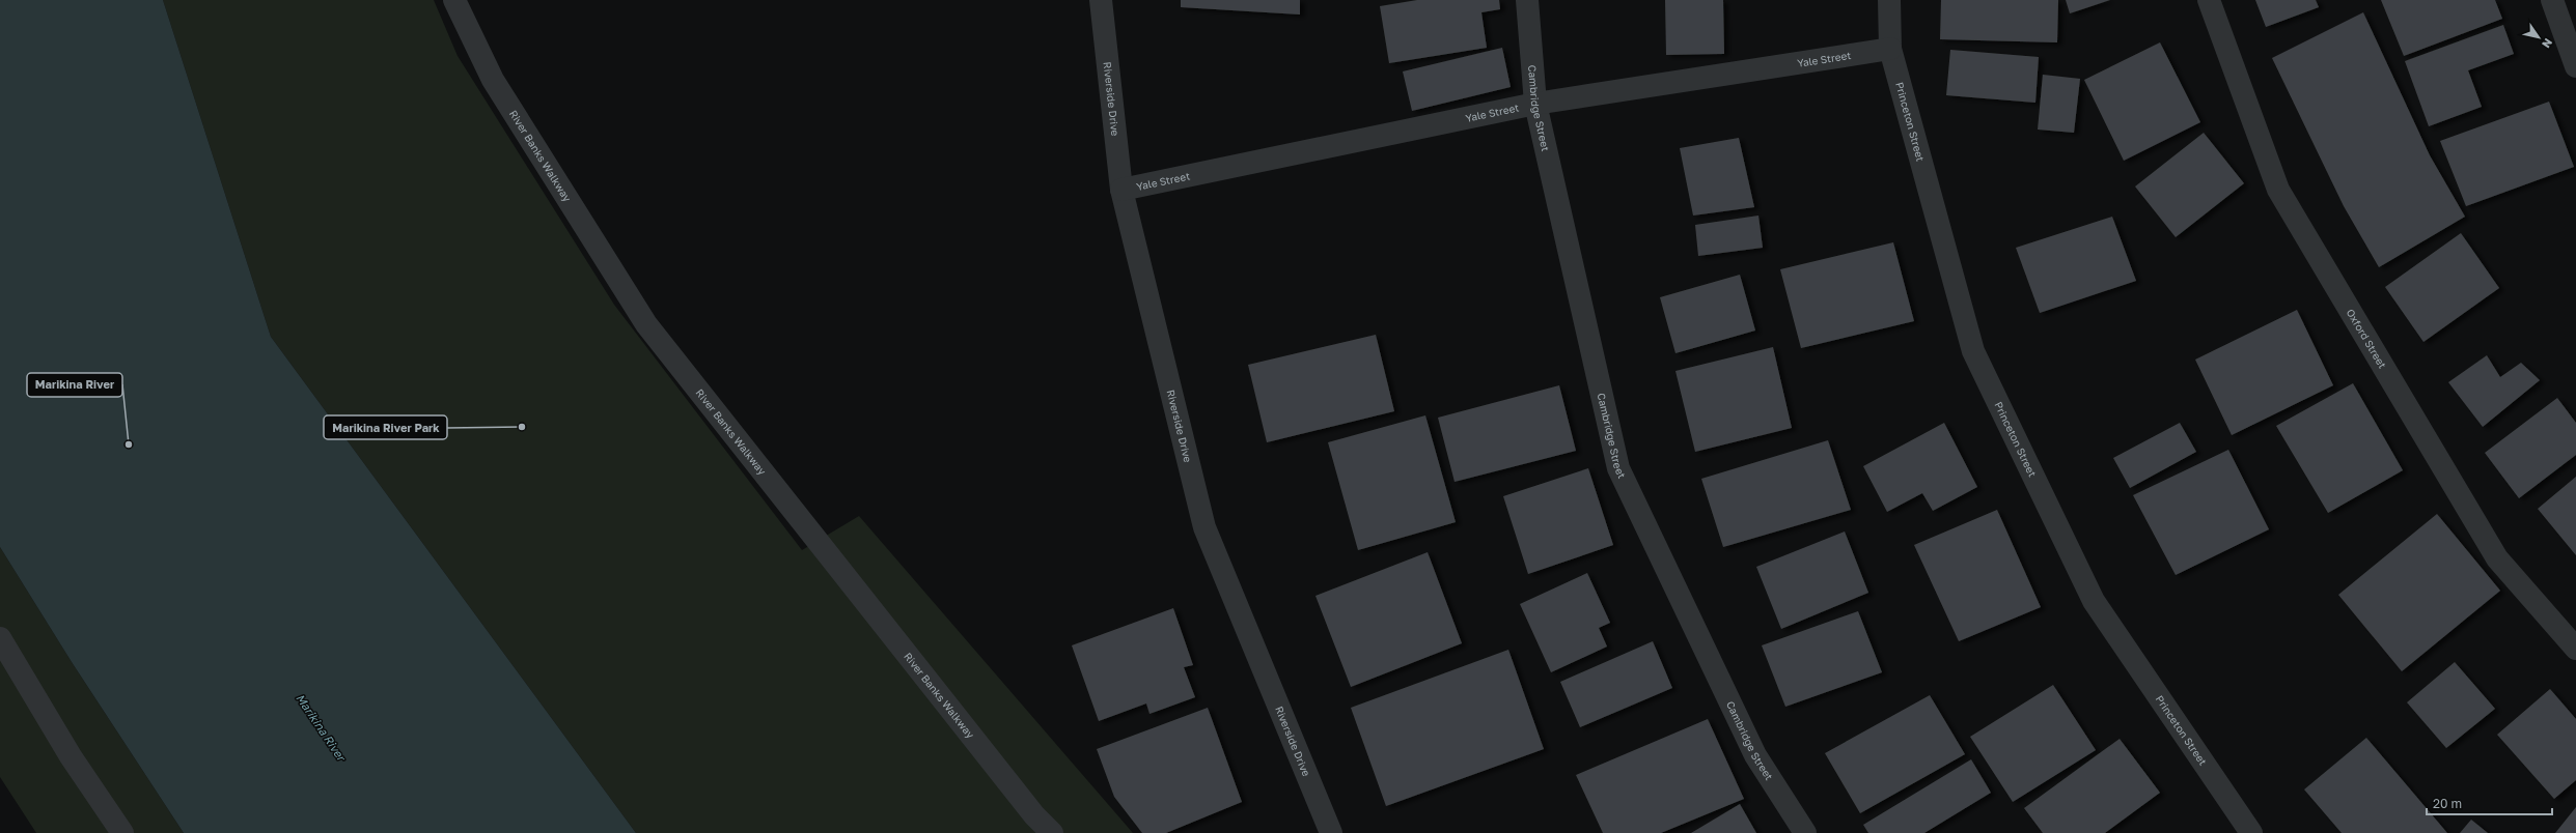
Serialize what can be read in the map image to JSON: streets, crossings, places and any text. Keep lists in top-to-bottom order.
{
  "streets": {
    "street": [
      "Yale Street",
      "Riverside Drive",
      "Cambridge Street",
      "Princeton Street",
      "River Banks Walkway",
      "Oxford Street"
    ]
  },
  "crossings": [
    ["Yale Street", "Riverside Drive"],
    ["Yale Street", "Cambridge Street"],
    ["Yale Street", "Princeton Street"]
  ],
  "water": ["Marikina River"],
  "places": ["Marikina River Park", "Marikina River"],
  "scale_bar": "20 m",
  "north": "bottom right"
}
